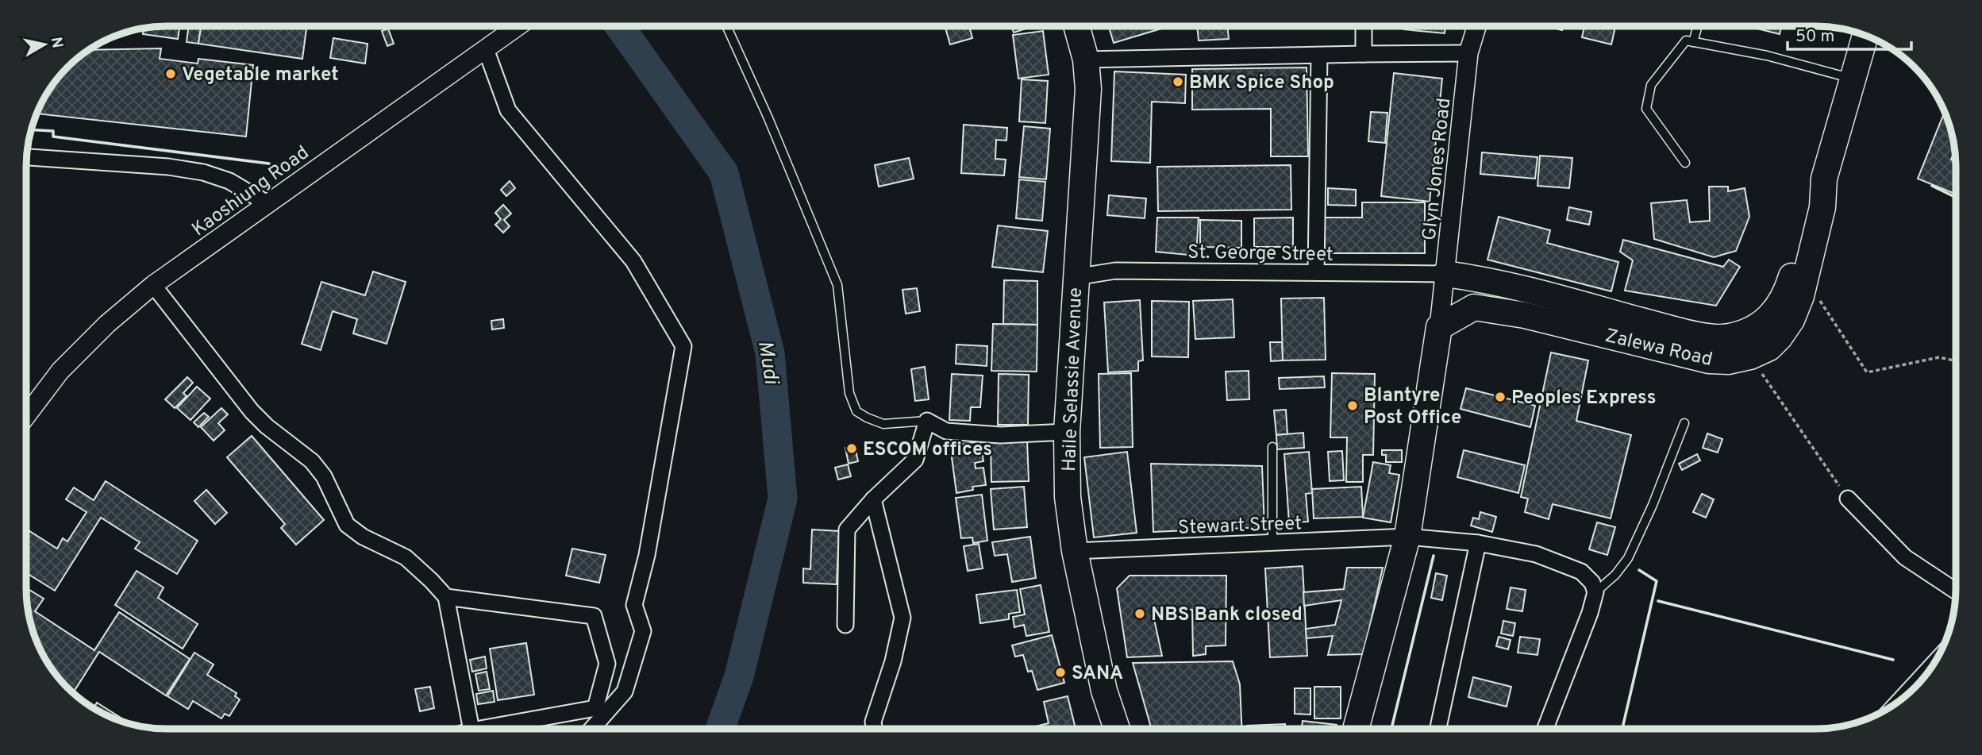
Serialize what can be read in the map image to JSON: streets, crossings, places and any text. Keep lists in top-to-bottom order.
{
  "streets": {
    "highway": ["Zalewa Road", "Haile Selassie Avenue"],
    "street": [
      "Glyn Jones Road",
      "Kaoshiung Road",
      "St. George Street",
      "Stewart Street"
    ]
  },
  "crossings": [
    ["Glyn Jones Road", "St. George Street"],
    ["Glyn Jones Road", "Zalewa Road"],
    ["St. George Street", "Zalewa Road"],
    ["St. George Street", "Haile Selassie Avenue"],
    ["Haile Selassie Avenue", "Stewart Street"]
  ],
  "water": ["Mudi"],
  "places": [
    "Vegetable market",
    "BMK Spice Shop",
    "Peoples Express",
    "Blantyre Post Office",
    "ESCOM offices",
    "NBS Bank closed",
    "SANA"
  ],
  "scale_bar": "50 m",
  "north": "right"
}
